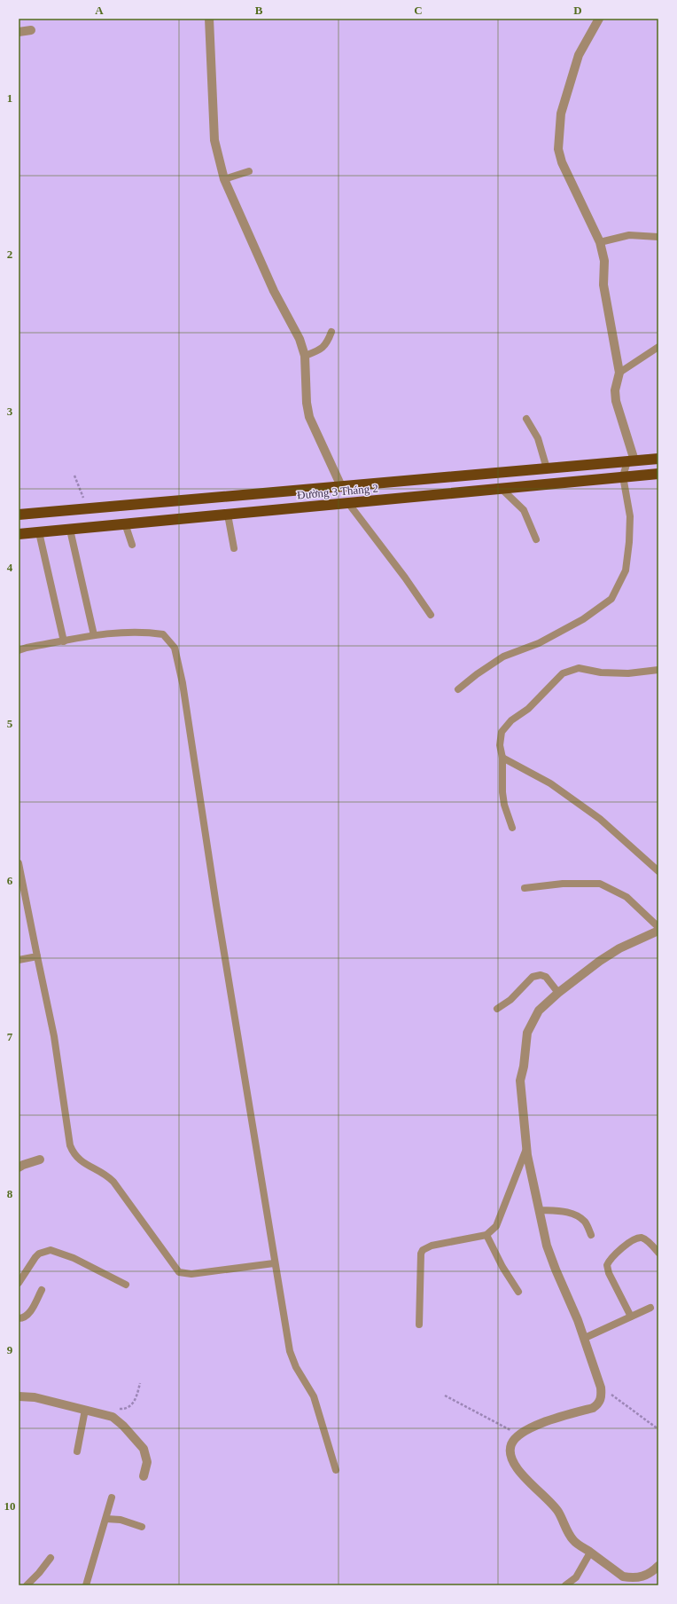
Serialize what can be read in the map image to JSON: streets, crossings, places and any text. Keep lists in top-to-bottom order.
{
  "streets": {
    "highway": ["Đường 3 Tháng 2"]
  },
  "grid": {
    "columns": [
      "A",
      "B",
      "C",
      "D"
    ],
    "rows": [
      "1",
      "2",
      "3",
      "4",
      "5",
      "6",
      "7",
      "8",
      "9",
      "10"
    ]
  }
}
